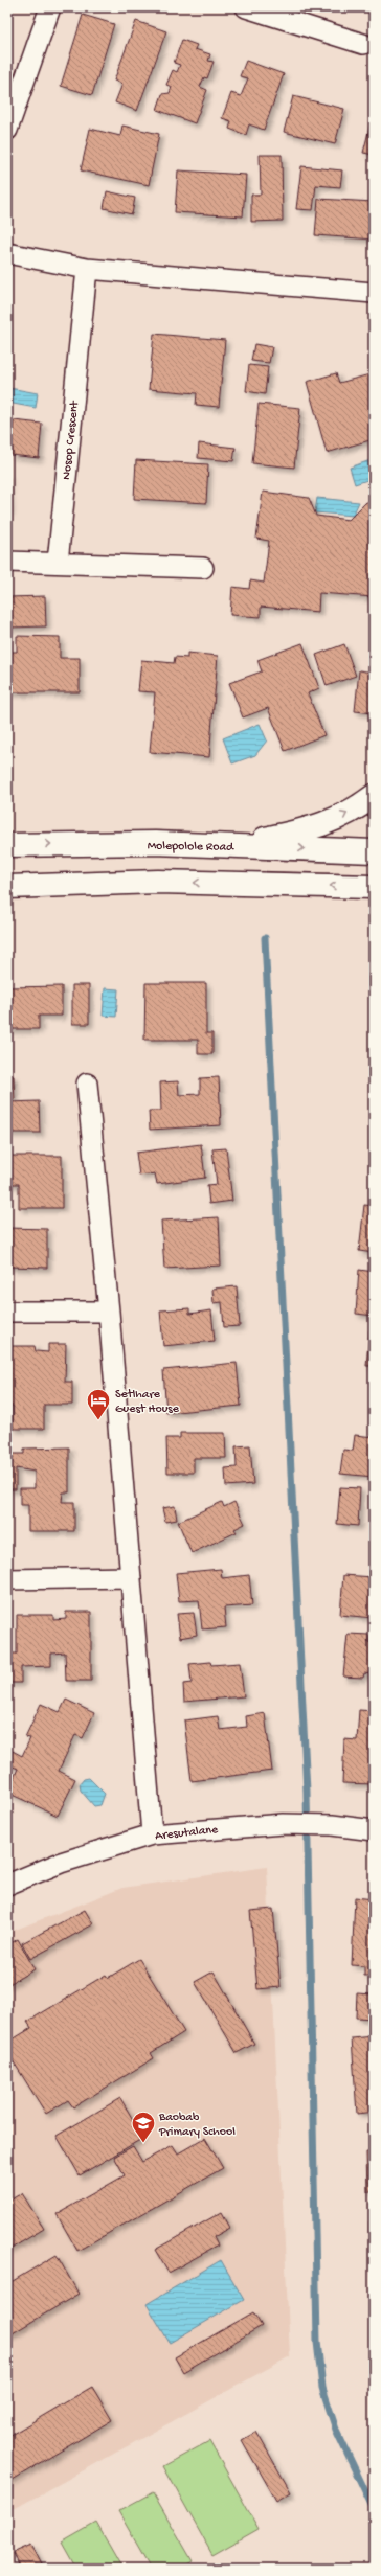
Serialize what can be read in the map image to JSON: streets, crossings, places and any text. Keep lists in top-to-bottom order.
{
  "streets": {
    "main road": ["Molepolole Road"],
    "street": ["Nosop Crescent", "Aresutalane"]
  },
  "places": {
    "hotel": ["Setlhare Guest House"],
    "school or university": ["Baobab Primary School"]
  }
}
